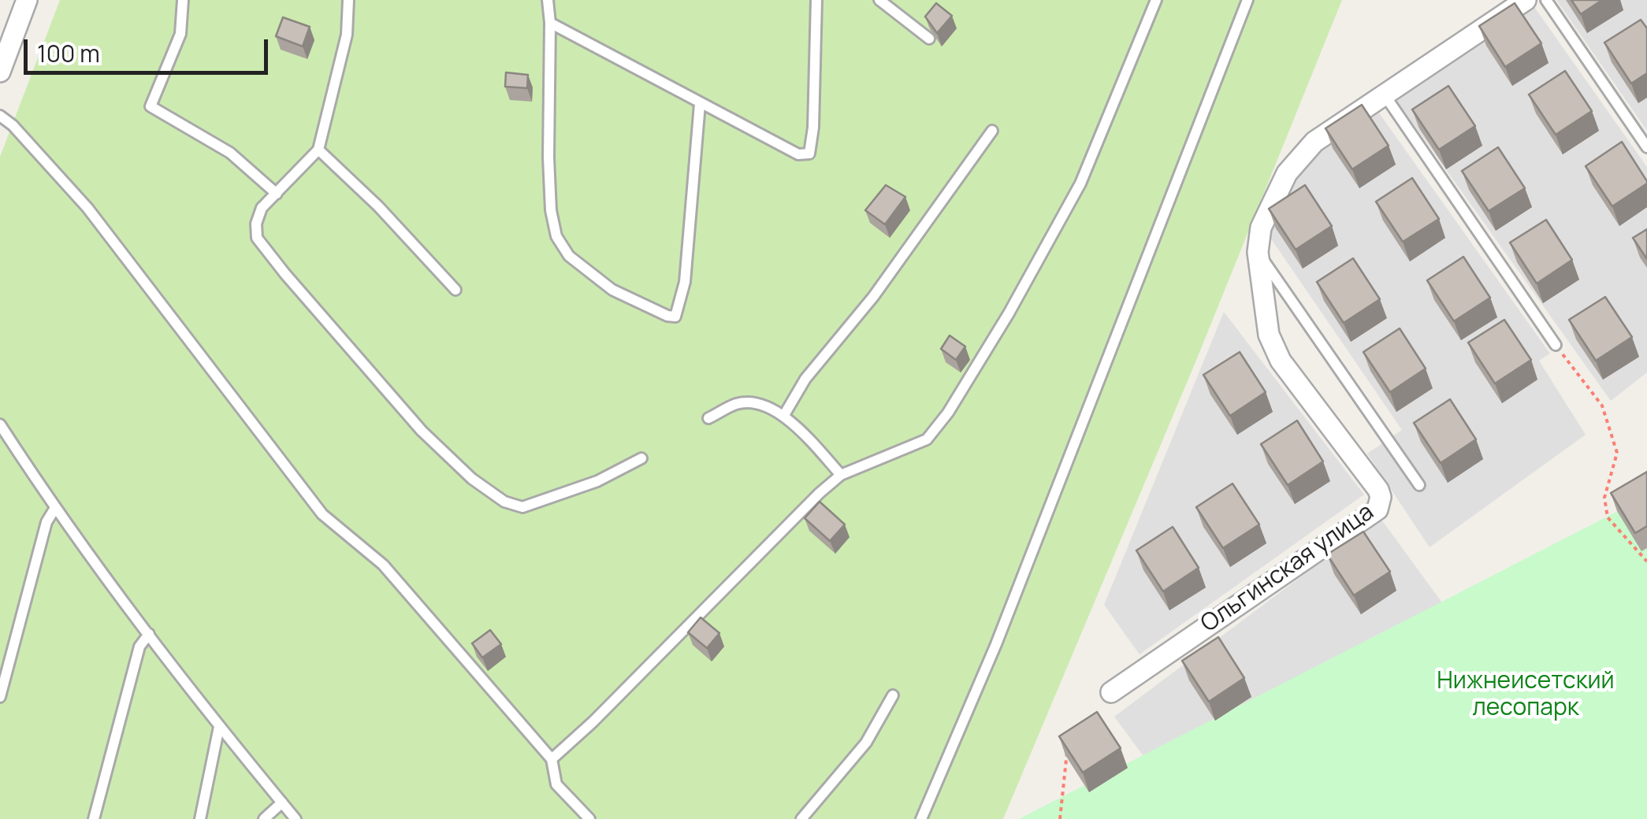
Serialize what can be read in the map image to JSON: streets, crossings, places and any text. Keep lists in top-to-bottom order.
{
  "streets": {
    "street": ["Ольгинская улица"]
  },
  "parks": ["Нижнеисетский лесопарк"],
  "scale_bar": "100 m"
}
